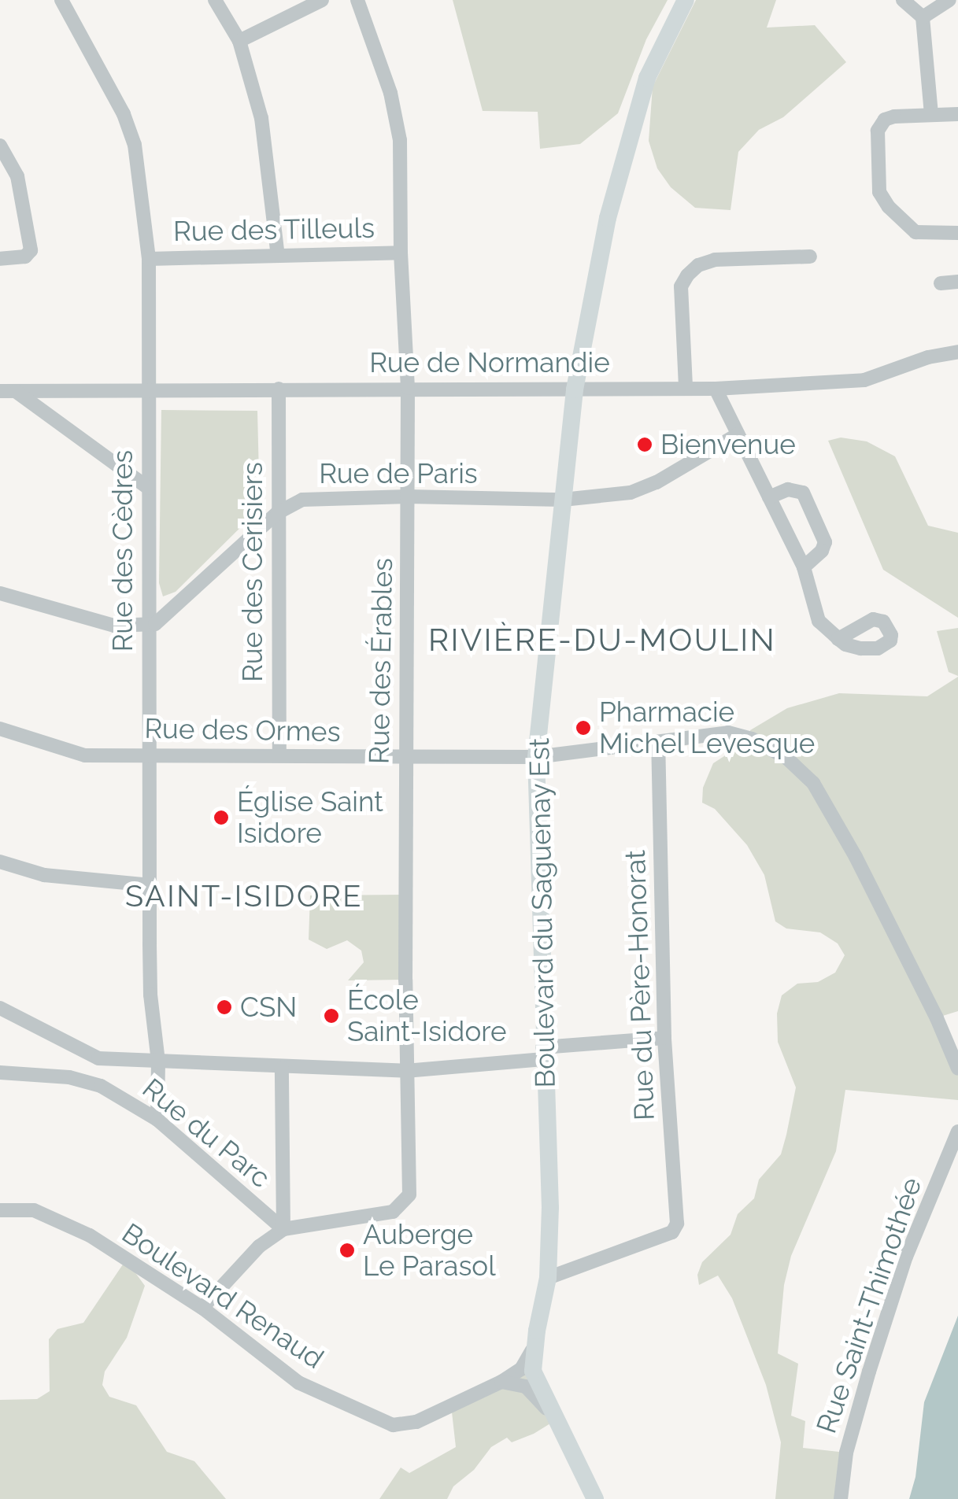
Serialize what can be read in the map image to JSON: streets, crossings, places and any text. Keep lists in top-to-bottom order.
{
  "streets": {
    "main road": ["Boulevard du Saguenay Est"],
    "street": [
      "Rue des Tilleuls",
      "Rue de Normandie",
      "Rue de Paris",
      "Rue des Cèdres",
      "Rue des Cerisiers",
      "Rue des Érables",
      "Rue des Ormes",
      "Rue du Père-Honorat",
      "Rue du Parc",
      "Boulevard Renaud",
      "Rue Saint-Thimothée"
    ]
  },
  "crossings": [
    ["Rue des Tilleuls", "Rue des Cèdres"],
    ["Rue des Tilleuls", "Rue des Érables"],
    ["Rue de Normandie", "Rue des Cèdres"],
    ["Rue de Normandie", "Rue des Cerisiers"],
    ["Rue de Normandie", "Rue des Érables"],
    ["Rue de Normandie", "Boulevard du Saguenay Est"],
    ["Rue de Paris", "Rue des Cèdres"],
    ["Rue de Paris", "Rue des Cerisiers"],
    ["Rue de Paris", "Rue des Érables"],
    ["Rue de Paris", "Boulevard du Saguenay Est"],
    ["Rue des Cèdres", "Rue des Ormes"],
    ["Rue des Cèdres", "Rue du Parc"],
    ["Rue des Cerisiers", "Rue des Ormes"],
    ["Rue des Érables", "Rue des Ormes"],
    ["Rue des Érables", "Rue du Parc"],
    ["Rue des Ormes", "Boulevard du Saguenay Est"],
    ["Boulevard du Saguenay Est", "Rue du Père-Honorat"],
    ["Boulevard du Saguenay Est", "Boulevard Renaud"]
  ],
  "districts": ["RIVIÈRE-DU-MOULIN", "SAINT-ISIDORE"],
  "places": [
    "Bienvenue",
    "Pharmacie Michel Levesque",
    "Église Saint Isidore",
    "CSN",
    "École Saint-Isidore",
    "Auberge Le Parasol"
  ]
}
